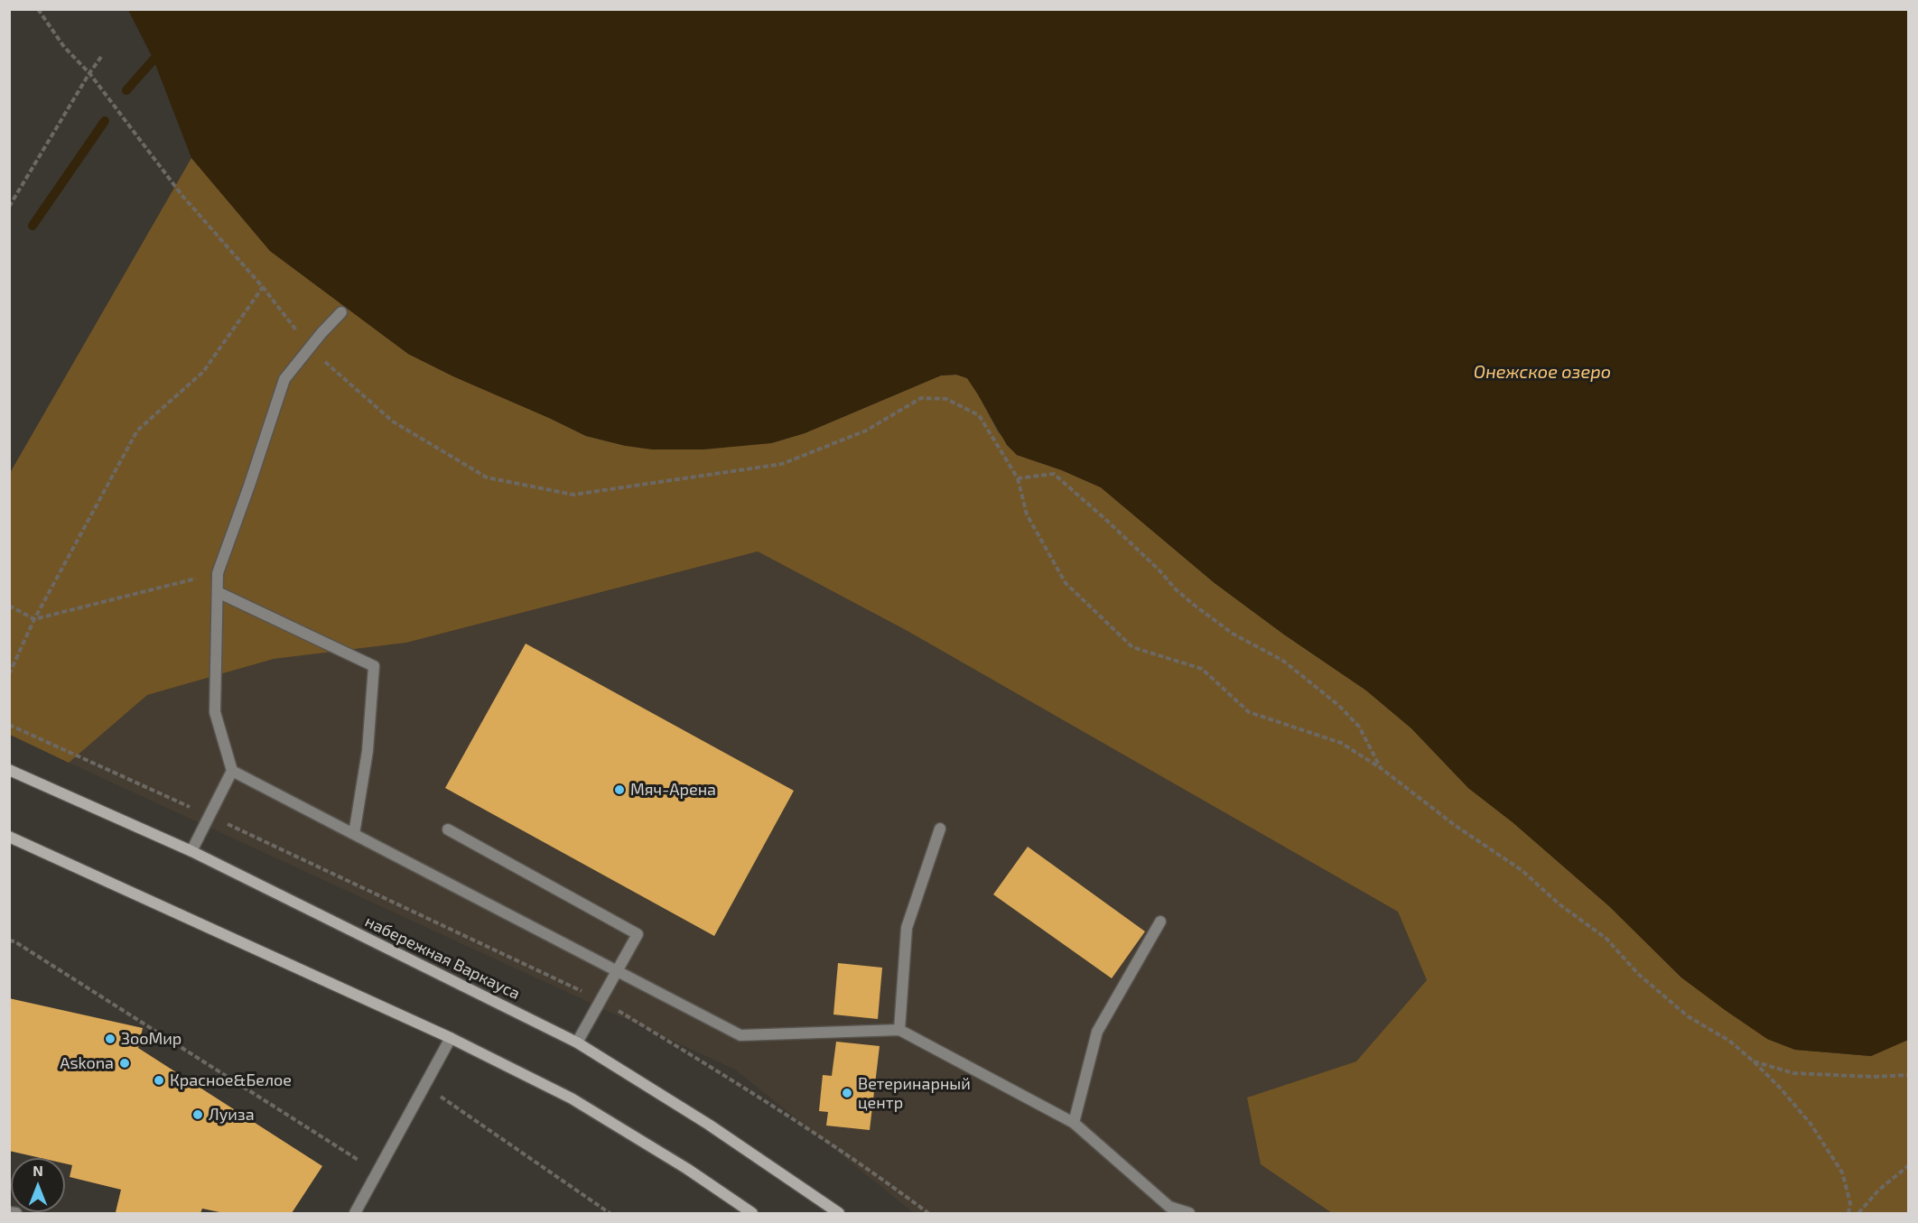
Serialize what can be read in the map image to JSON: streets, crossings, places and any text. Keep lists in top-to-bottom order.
{
  "streets": {
    "main road": ["набережная Варкауса"]
  },
  "water": ["Онежское озеро"],
  "places": [
    "Мяч-Арена",
    "ЗооМир",
    "Askona",
    "Красное&Белое",
    "Ветеринарный центр",
    "Луиза"
  ],
  "north": "top"
}
